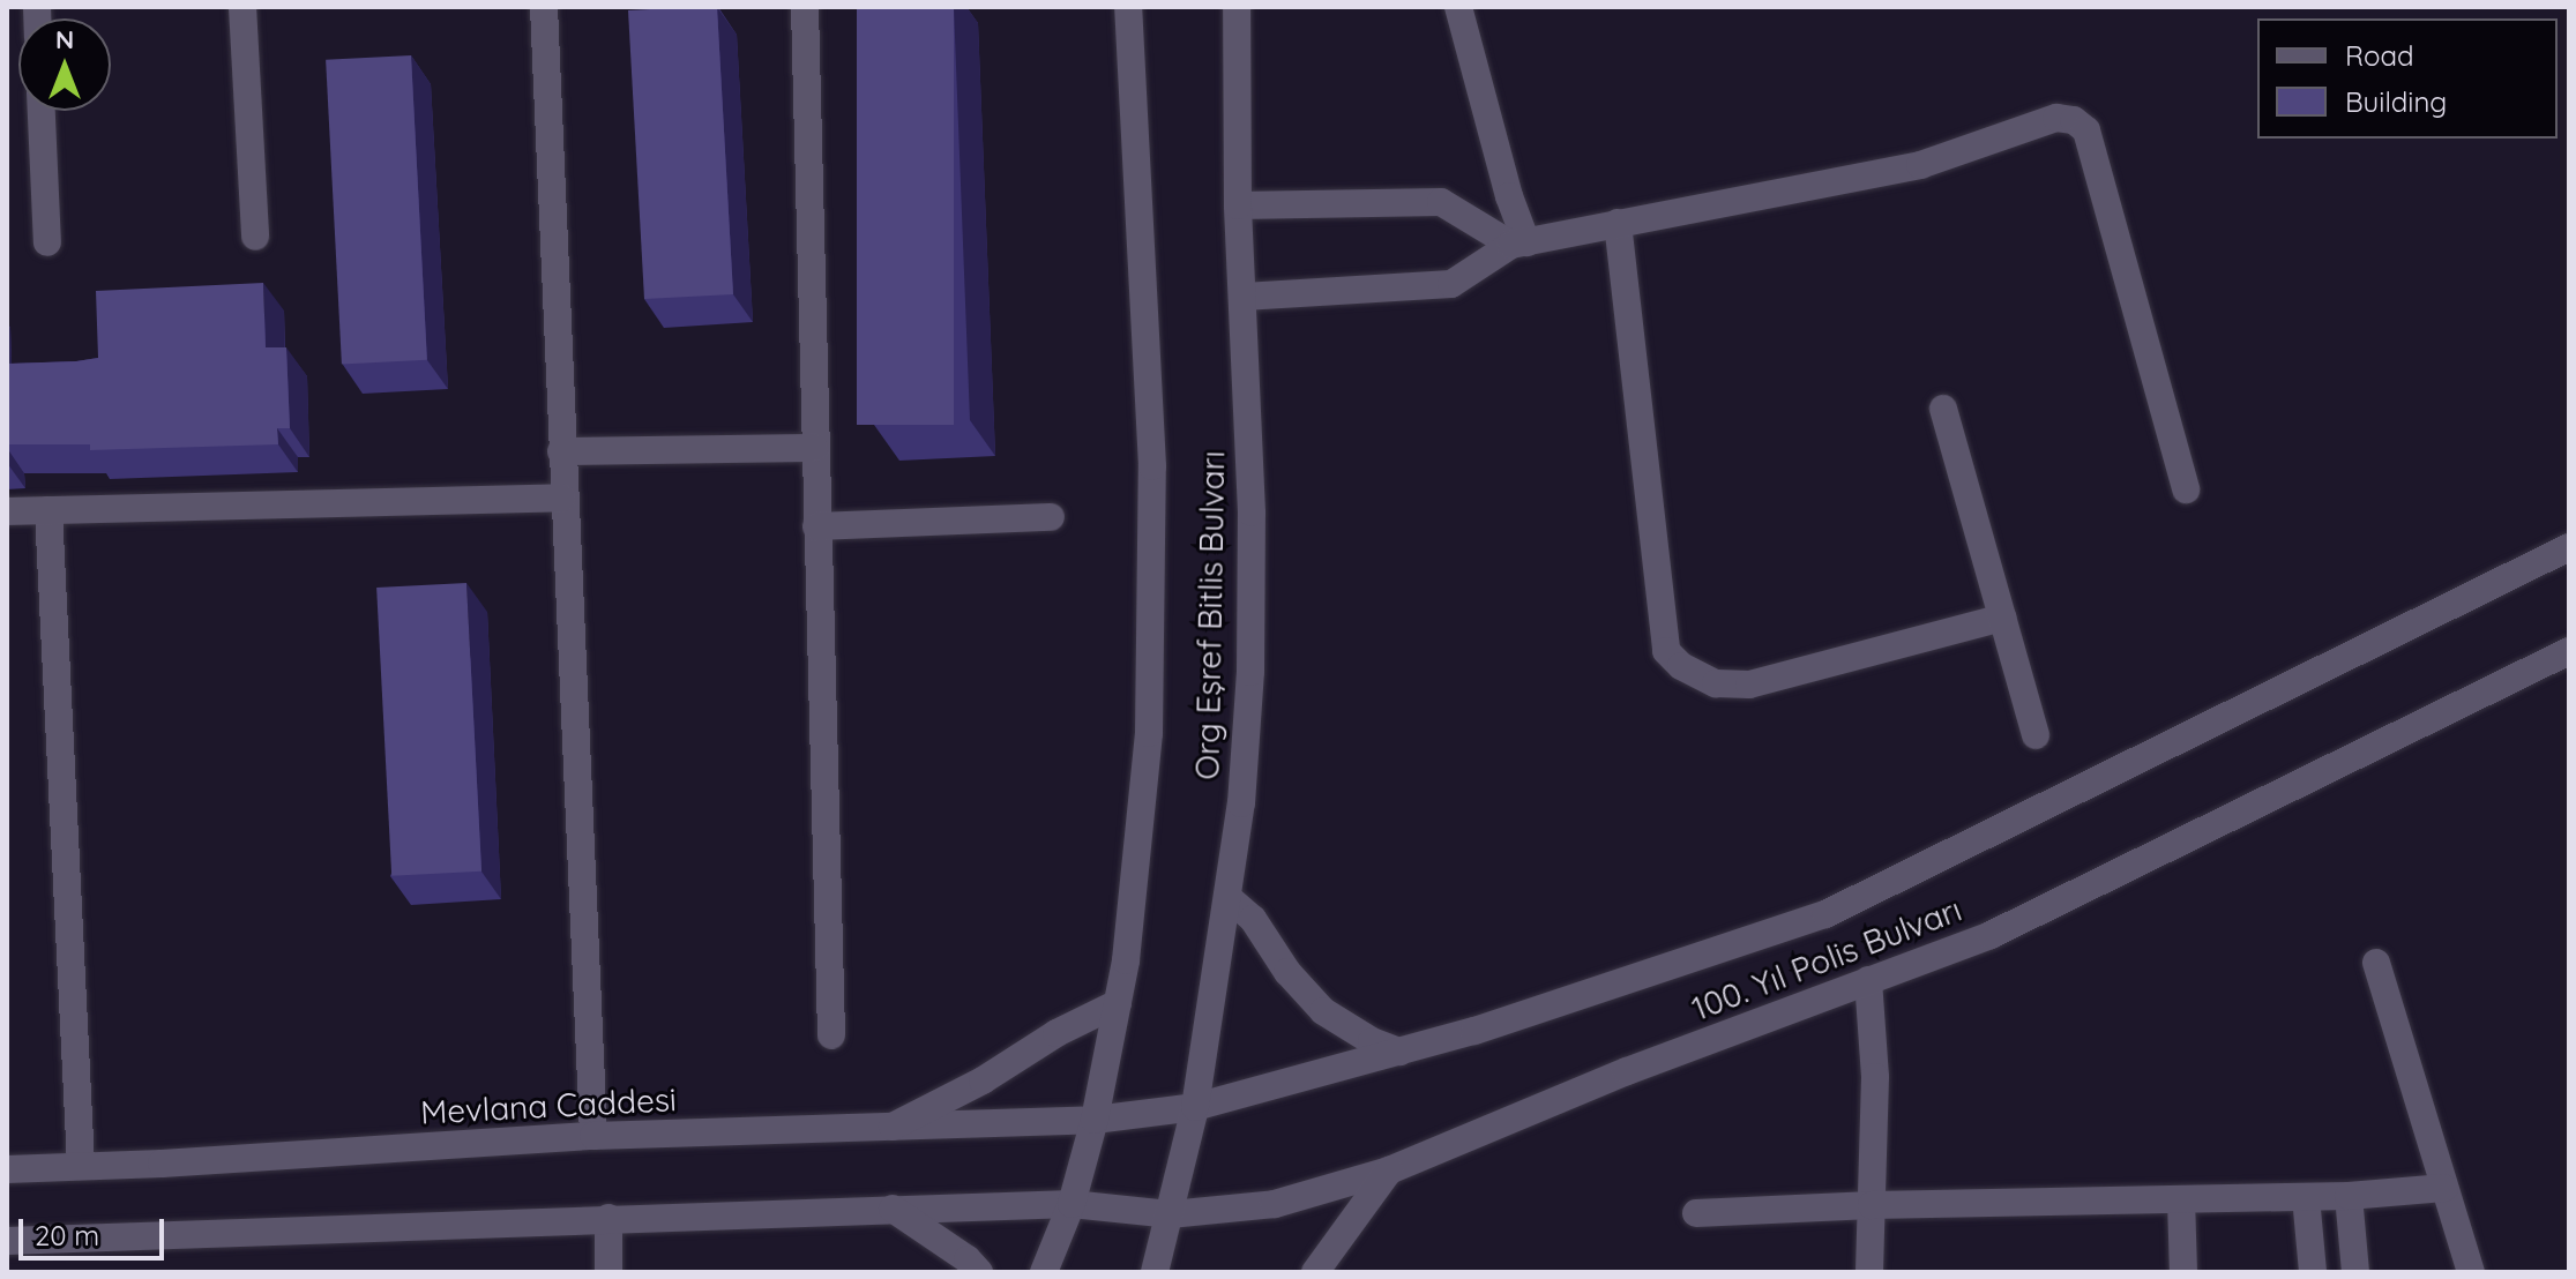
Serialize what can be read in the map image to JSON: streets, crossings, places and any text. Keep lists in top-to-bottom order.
{
  "streets": {
    "main road": ["Org Eşref Bitlis Bulvarı", "100. Yıl Polis Bulvarı", "Mevlana Caddesi"]
  },
  "crossings": [
    ["Org Eşref Bitlis Bulvarı", "100. Yıl Polis Bulvarı"],
    ["Org Eşref Bitlis Bulvarı", "Mevlana Caddesi"]
  ],
  "legend": ["Road", "Building"],
  "scale_bar": "20 m",
  "north": "top"
}
